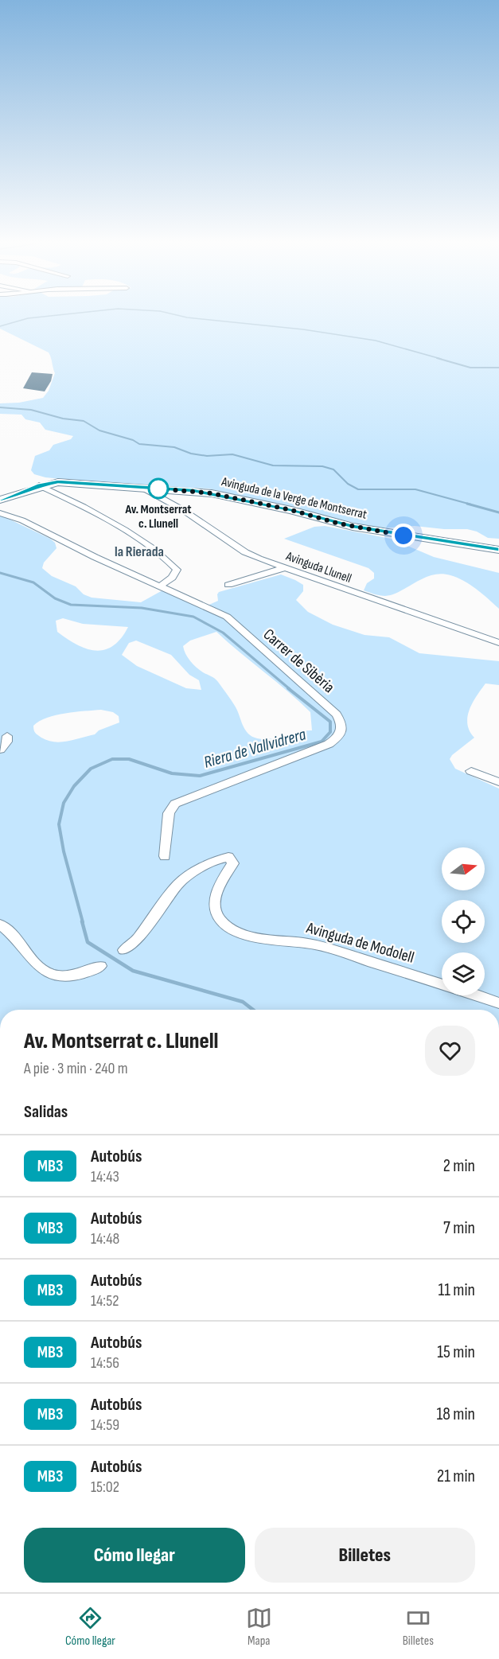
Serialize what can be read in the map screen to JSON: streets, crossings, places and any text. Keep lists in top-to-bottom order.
{
  "streets": {
    "street": [
      "Avinguda de la Verge de Montserrat",
      "Avinguda Llunell",
      "Carrer de Sibèria",
      "Avinguda de Modolell"
    ]
  },
  "crossings": [
    ["Avinguda de la Verge de Montserrat", "Avinguda Llunell"]
  ],
  "districts": ["la Rierada"],
  "water": ["Riera de Vallvidrera"],
  "places": ["Av. Montserrat c. Llunell"],
  "lines": ["bus line MB3"],
  "north": "right",
  "page": {
    "heading": [
      ["Av. Montserrat c. Llunell", "A pie · 3 min · 240 m"],
      "Salidas"
    ],
    "list": [
      {
        "mark": "MB3",
        "name": "Autobús",
        "note": "14:43",
        "value": "2 min"
      },
      {
        "mark": "MB3",
        "name": "Autobús",
        "note": "14:48",
        "value": "7 min"
      },
      {
        "mark": "MB3",
        "name": "Autobús",
        "note": "14:52",
        "value": "11 min"
      },
      {
        "mark": "MB3",
        "name": "Autobús",
        "note": "14:56",
        "value": "15 min"
      },
      {
        "mark": "MB3",
        "name": "Autobús",
        "note": "14:59",
        "value": "18 min"
      },
      {
        "mark": "MB3",
        "name": "Autobús",
        "note": "15:02",
        "value": "21 min"
      }
    ],
    "buttons": ["Cómo llegar", "Billetes"],
    "tabs": ["Cómo llegar", "Mapa", "Billetes"]
  }
}
